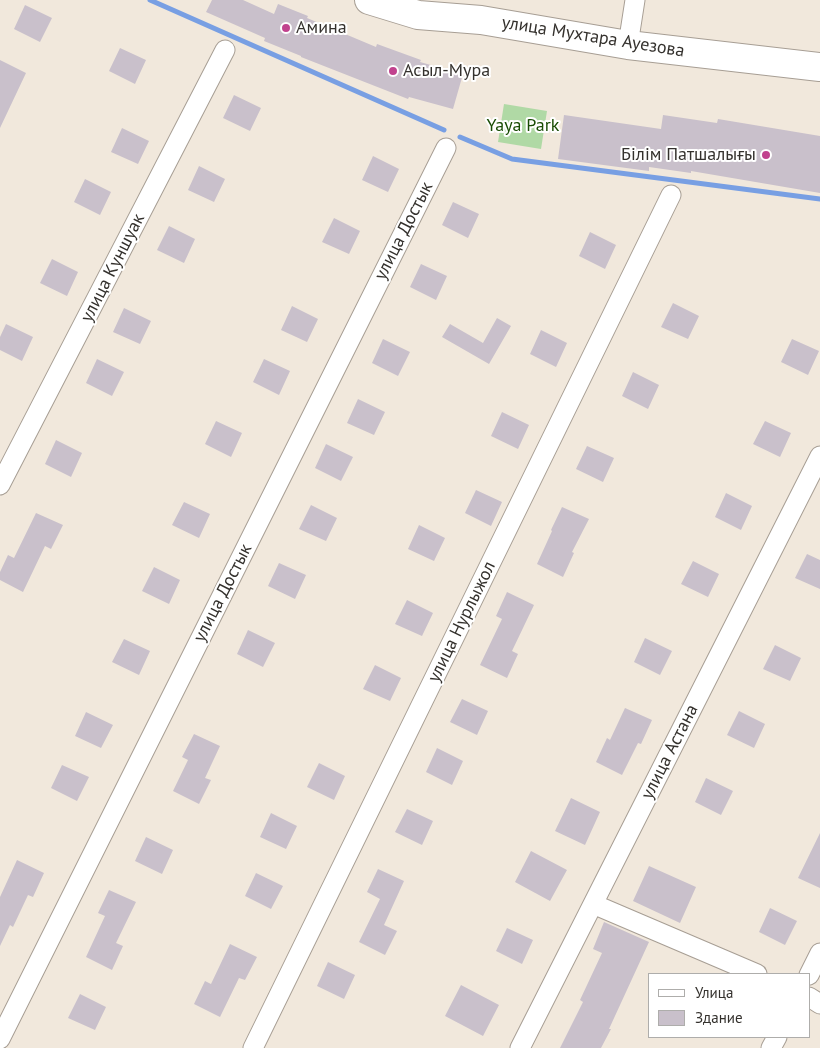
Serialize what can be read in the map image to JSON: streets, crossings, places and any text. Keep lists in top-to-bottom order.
{
  "streets": {
    "main road": ["улица Мухтара Ауезова"],
    "street": [
      "улица Достык",
      "улица Куншуак",
      "улица Нурлыжол",
      "улица Астана"
    ]
  },
  "parks": ["Yaya Park"],
  "places": ["Амина", "Асыл-Мура", "Білім Патшалығы"],
  "legend": ["Улица", "Здание"]
}
